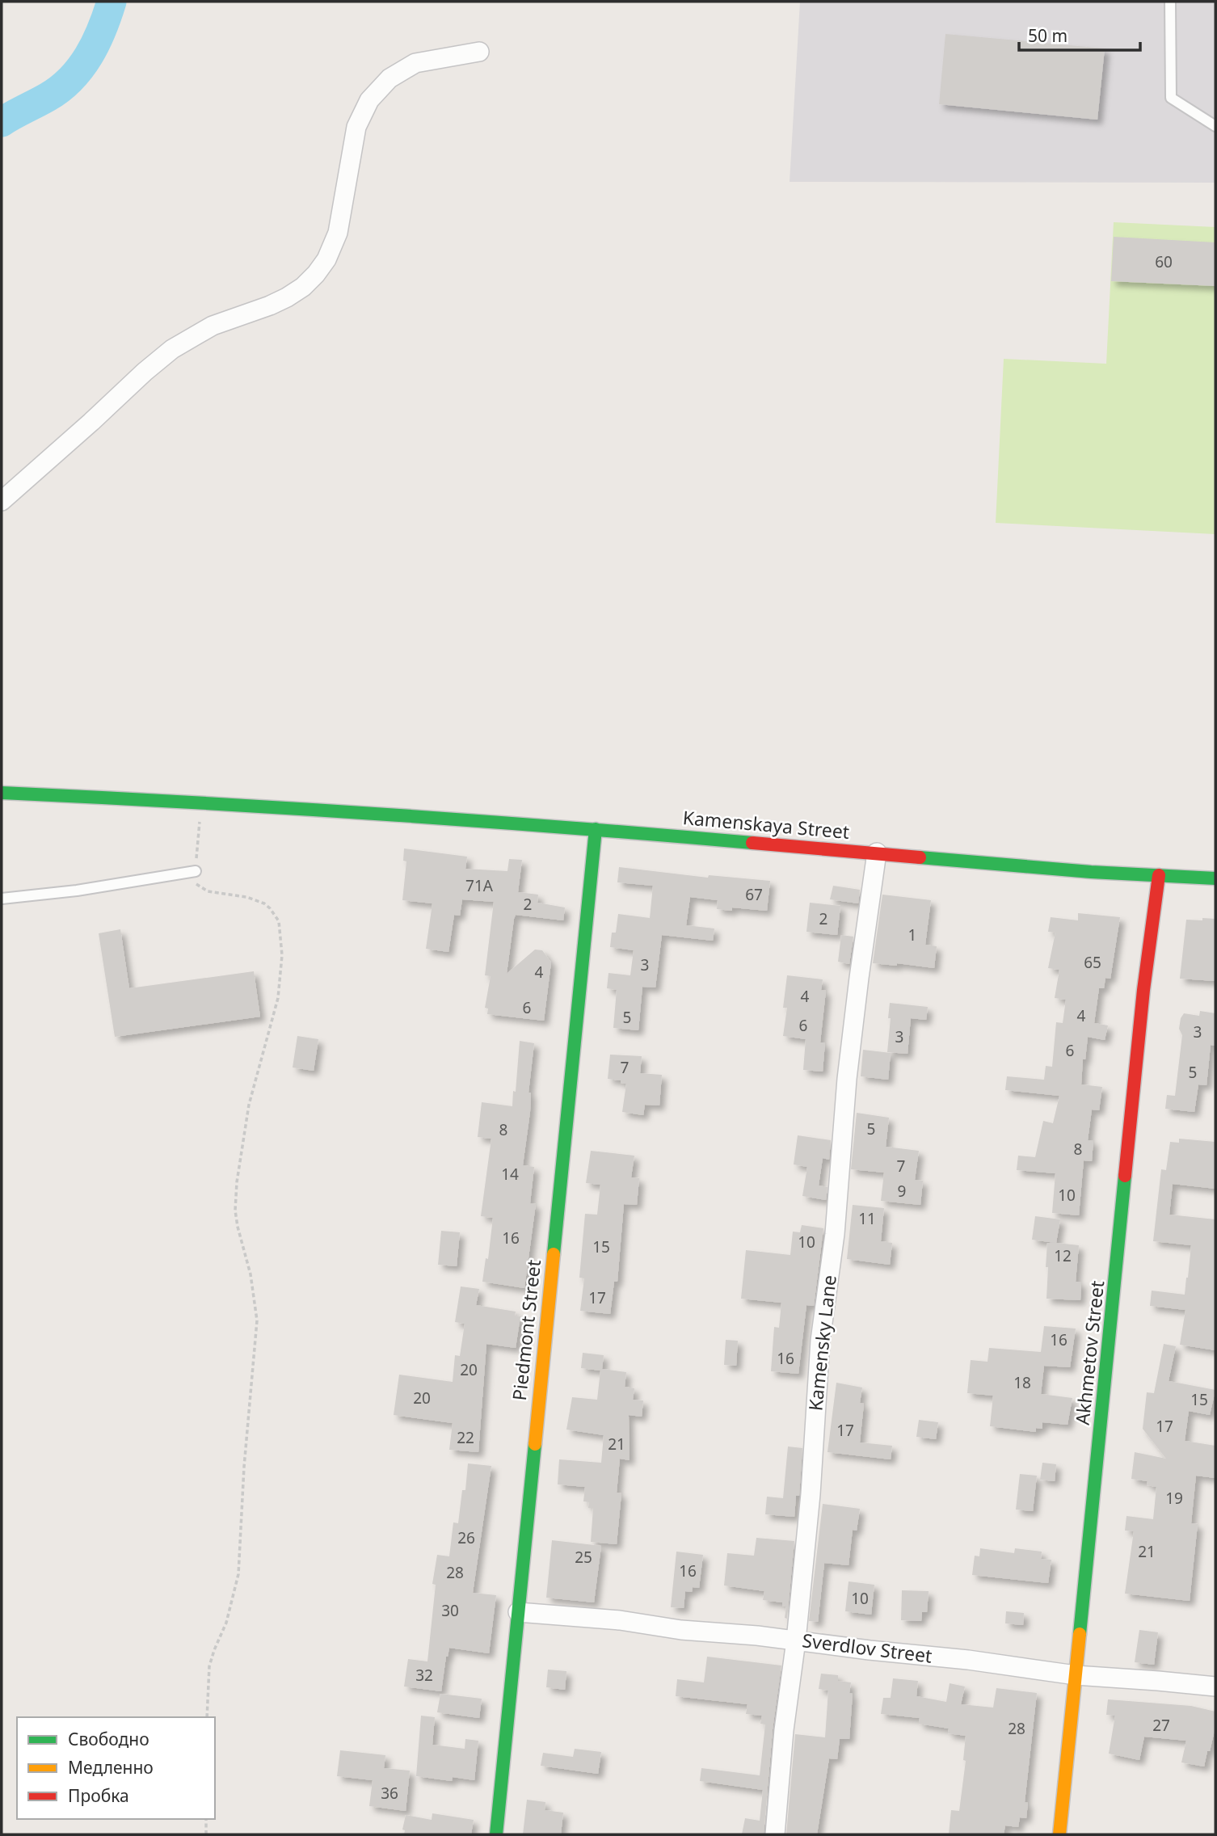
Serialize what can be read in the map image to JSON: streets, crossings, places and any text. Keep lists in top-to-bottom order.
{
  "streets": {
    "street": [
      "Kamenskaya Street",
      "Piedmont Street",
      "Kamensky Lane",
      "Akhmetov Street",
      "Sverdlov Street"
    ]
  },
  "crossings": [
    ["Kamenskaya Street", "Piedmont Street"],
    ["Kamenskaya Street", "Kamensky Lane"],
    ["Kamenskaya Street", "Akhmetov Street"],
    ["Piedmont Street", "Sverdlov Street"],
    ["Kamensky Lane", "Sverdlov Street"],
    ["Akhmetov Street", "Sverdlov Street"]
  ],
  "house_numbers": [
    "60",
    "71А",
    "67",
    "2",
    "2",
    "1",
    "65",
    "3",
    "4",
    "4",
    "6",
    "4",
    "5",
    "6",
    "3",
    "3",
    "6",
    "7",
    "5",
    "5",
    "8",
    "8",
    "7",
    "14",
    "9",
    "10",
    "11",
    "16",
    "10",
    "15",
    "12",
    "17",
    "16",
    "16",
    "20",
    "18",
    "20",
    "15",
    "17",
    "17",
    "22",
    "21",
    "19",
    "26",
    "21",
    "25",
    "16",
    "28",
    "10",
    "30",
    "32",
    "27",
    "28",
    "36"
  ],
  "legend": ["Свободно", "Медленно", "Пробка"],
  "scale_bar": "50 m"
}
